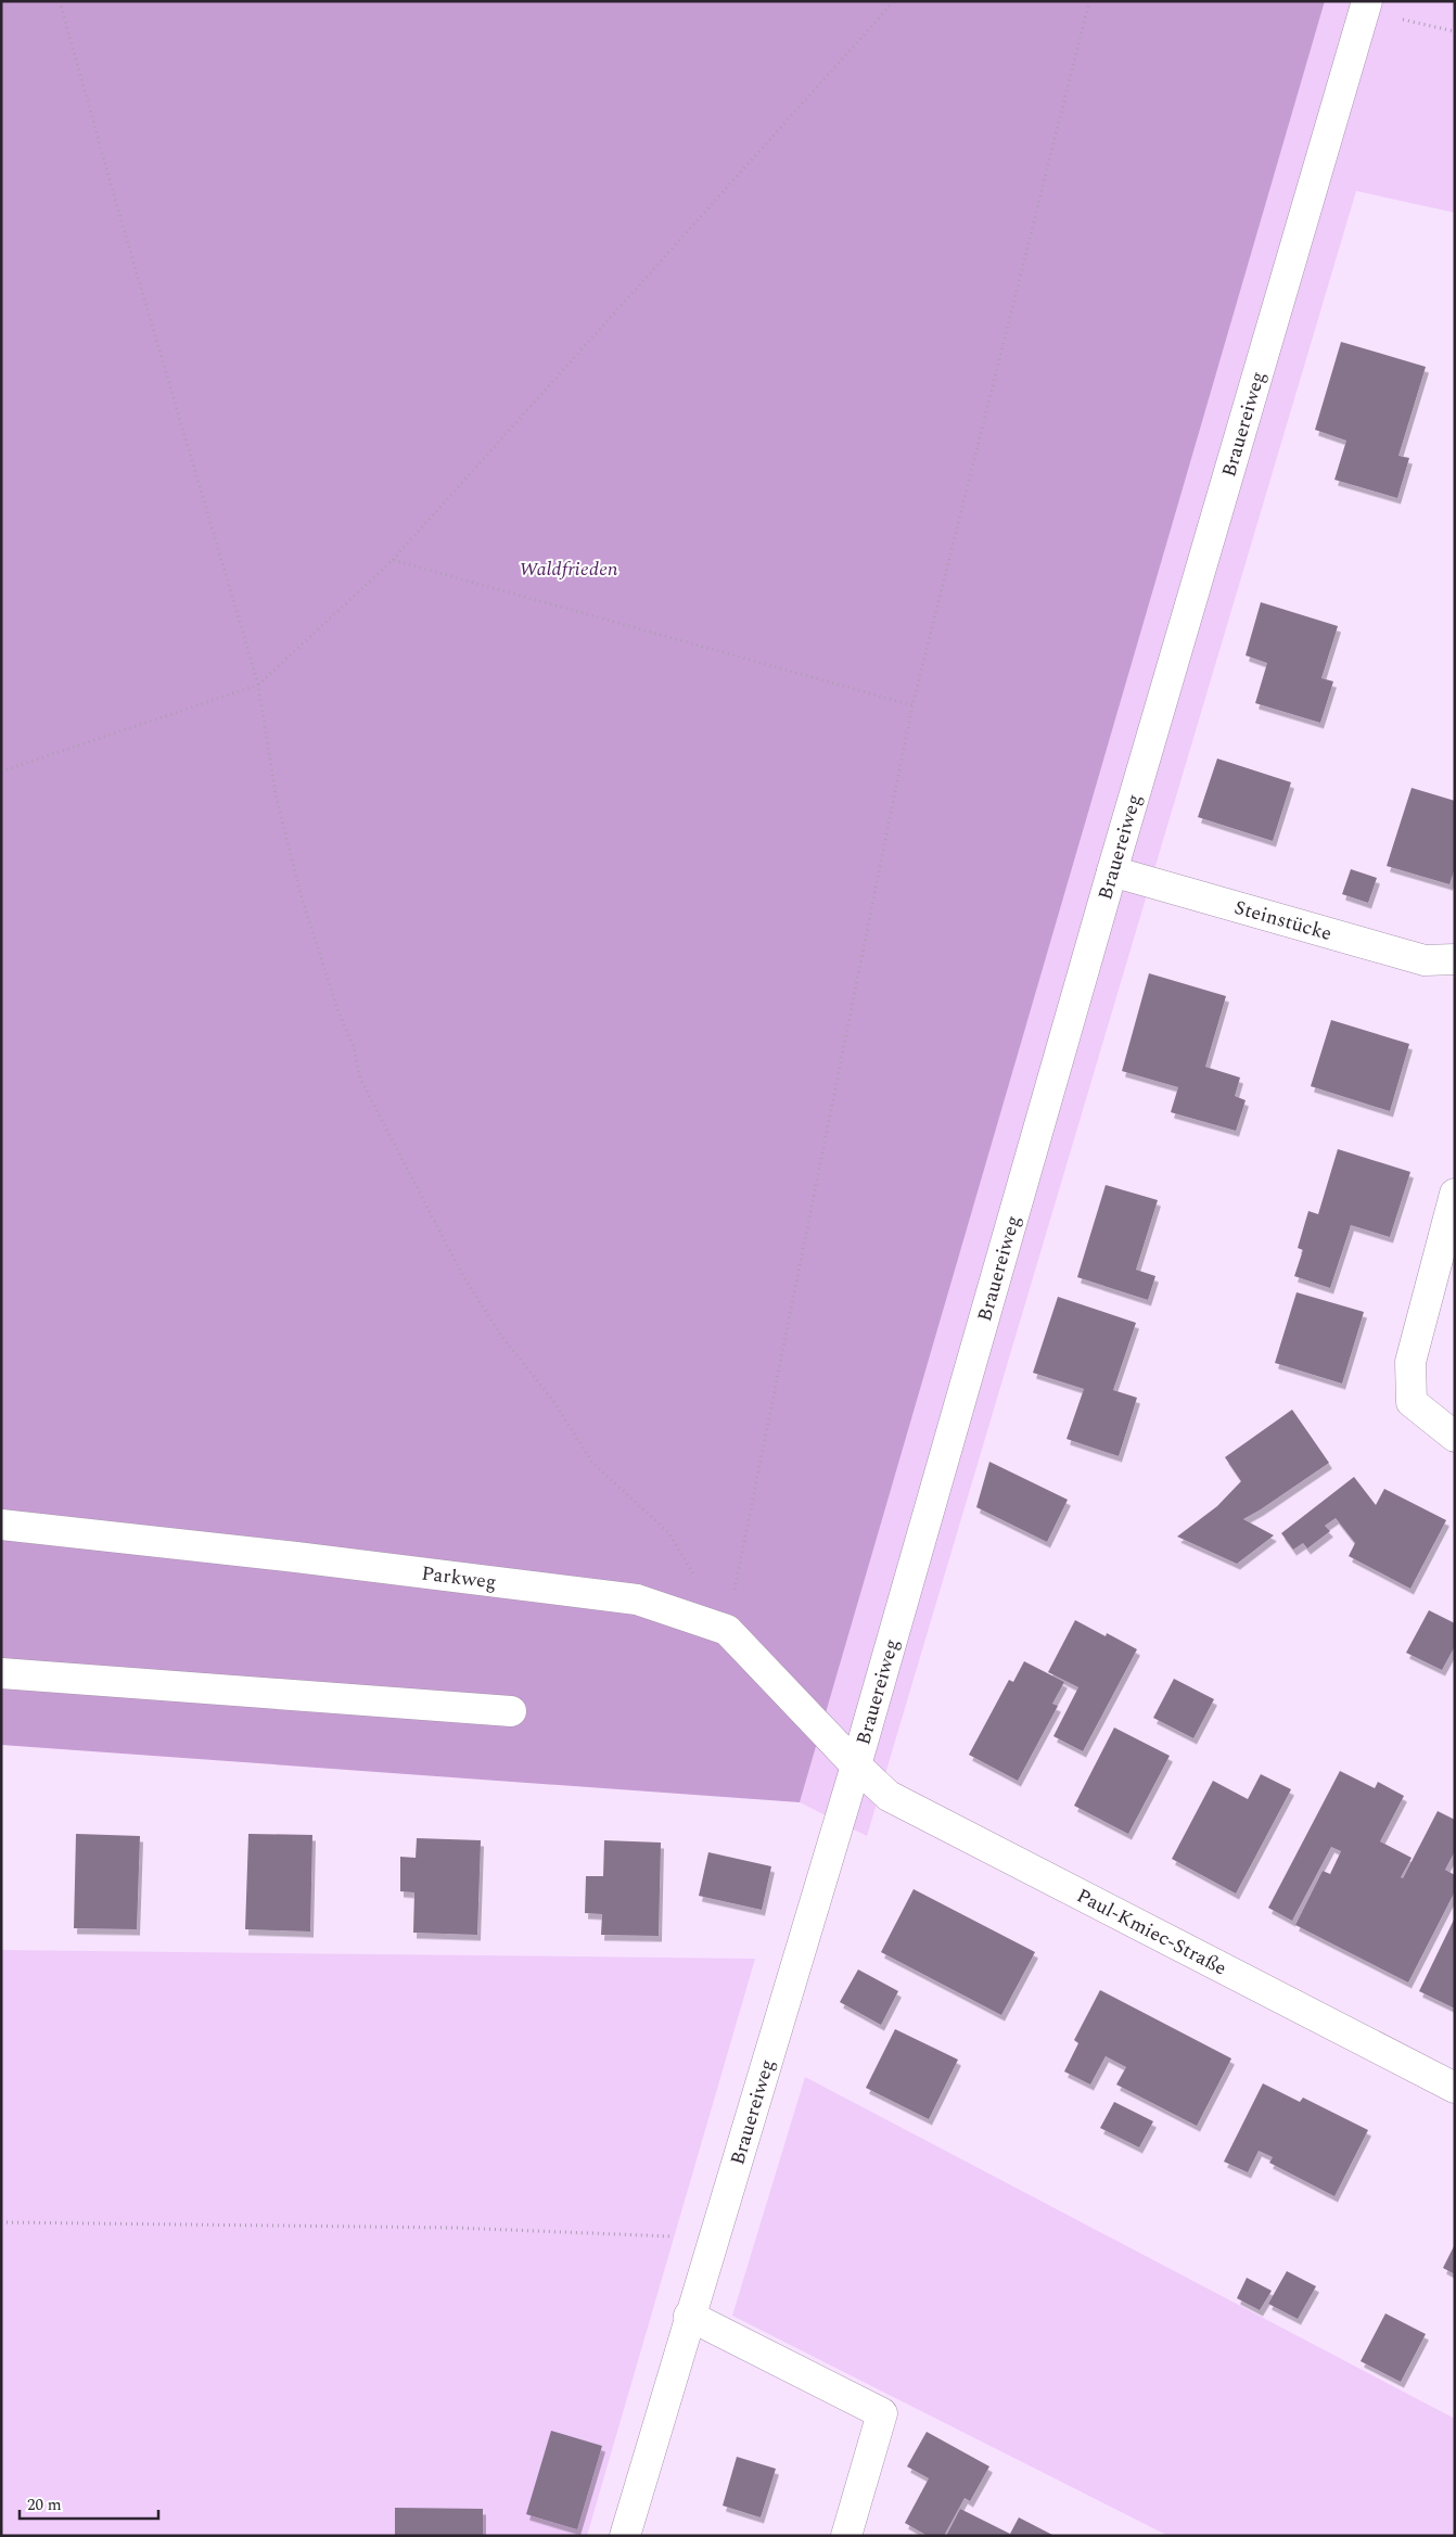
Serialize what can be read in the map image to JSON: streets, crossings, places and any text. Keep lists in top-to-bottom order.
{
  "streets": {
    "street": [
      "Brauereiweg",
      "Steinstücke",
      "Parkweg",
      "Paul-Kmiec-Straße"
    ]
  },
  "crossings": [
    ["Brauereiweg", "Steinstücke"],
    ["Brauereiweg", "Parkweg"],
    ["Brauereiweg", "Paul-Kmiec-Straße"],
    ["Parkweg", "Paul-Kmiec-Straße"]
  ],
  "parks": ["Waldfrieden"],
  "scale_bar": "20 m"
}
